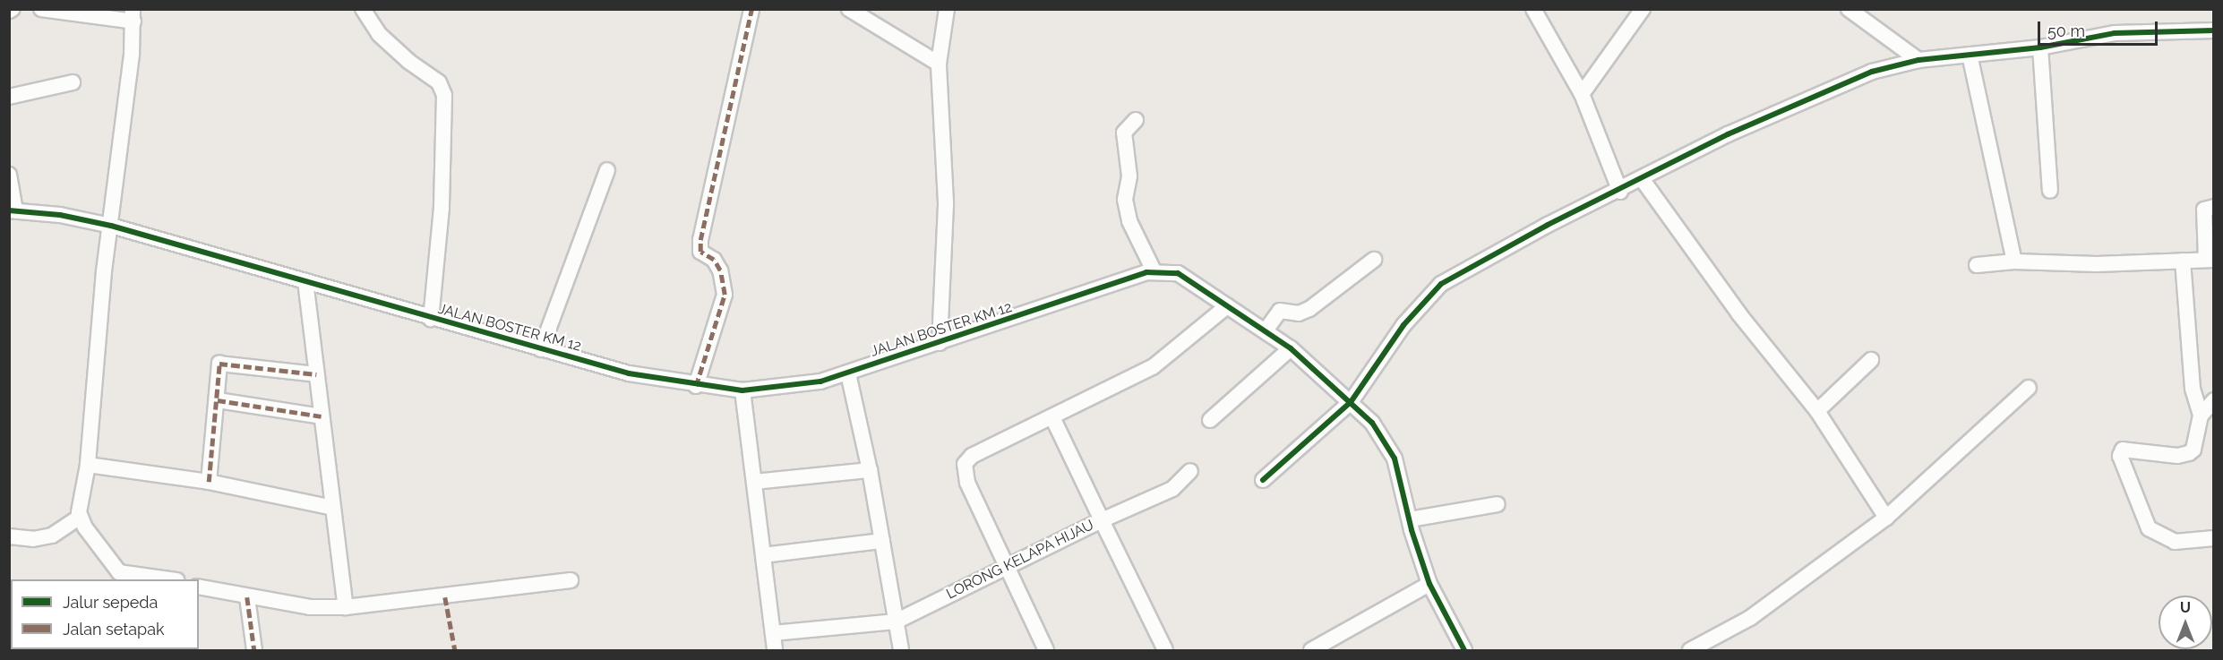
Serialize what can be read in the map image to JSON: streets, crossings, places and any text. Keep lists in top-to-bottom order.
{
  "streets": {
    "street": ["JALAN BOSTER KM 12", "LORONG KELAPA HIJAU"]
  },
  "legend": ["Jalur sepeda", "Jalan setapak"],
  "scale_bar": "50 m",
  "north": "top"
}
